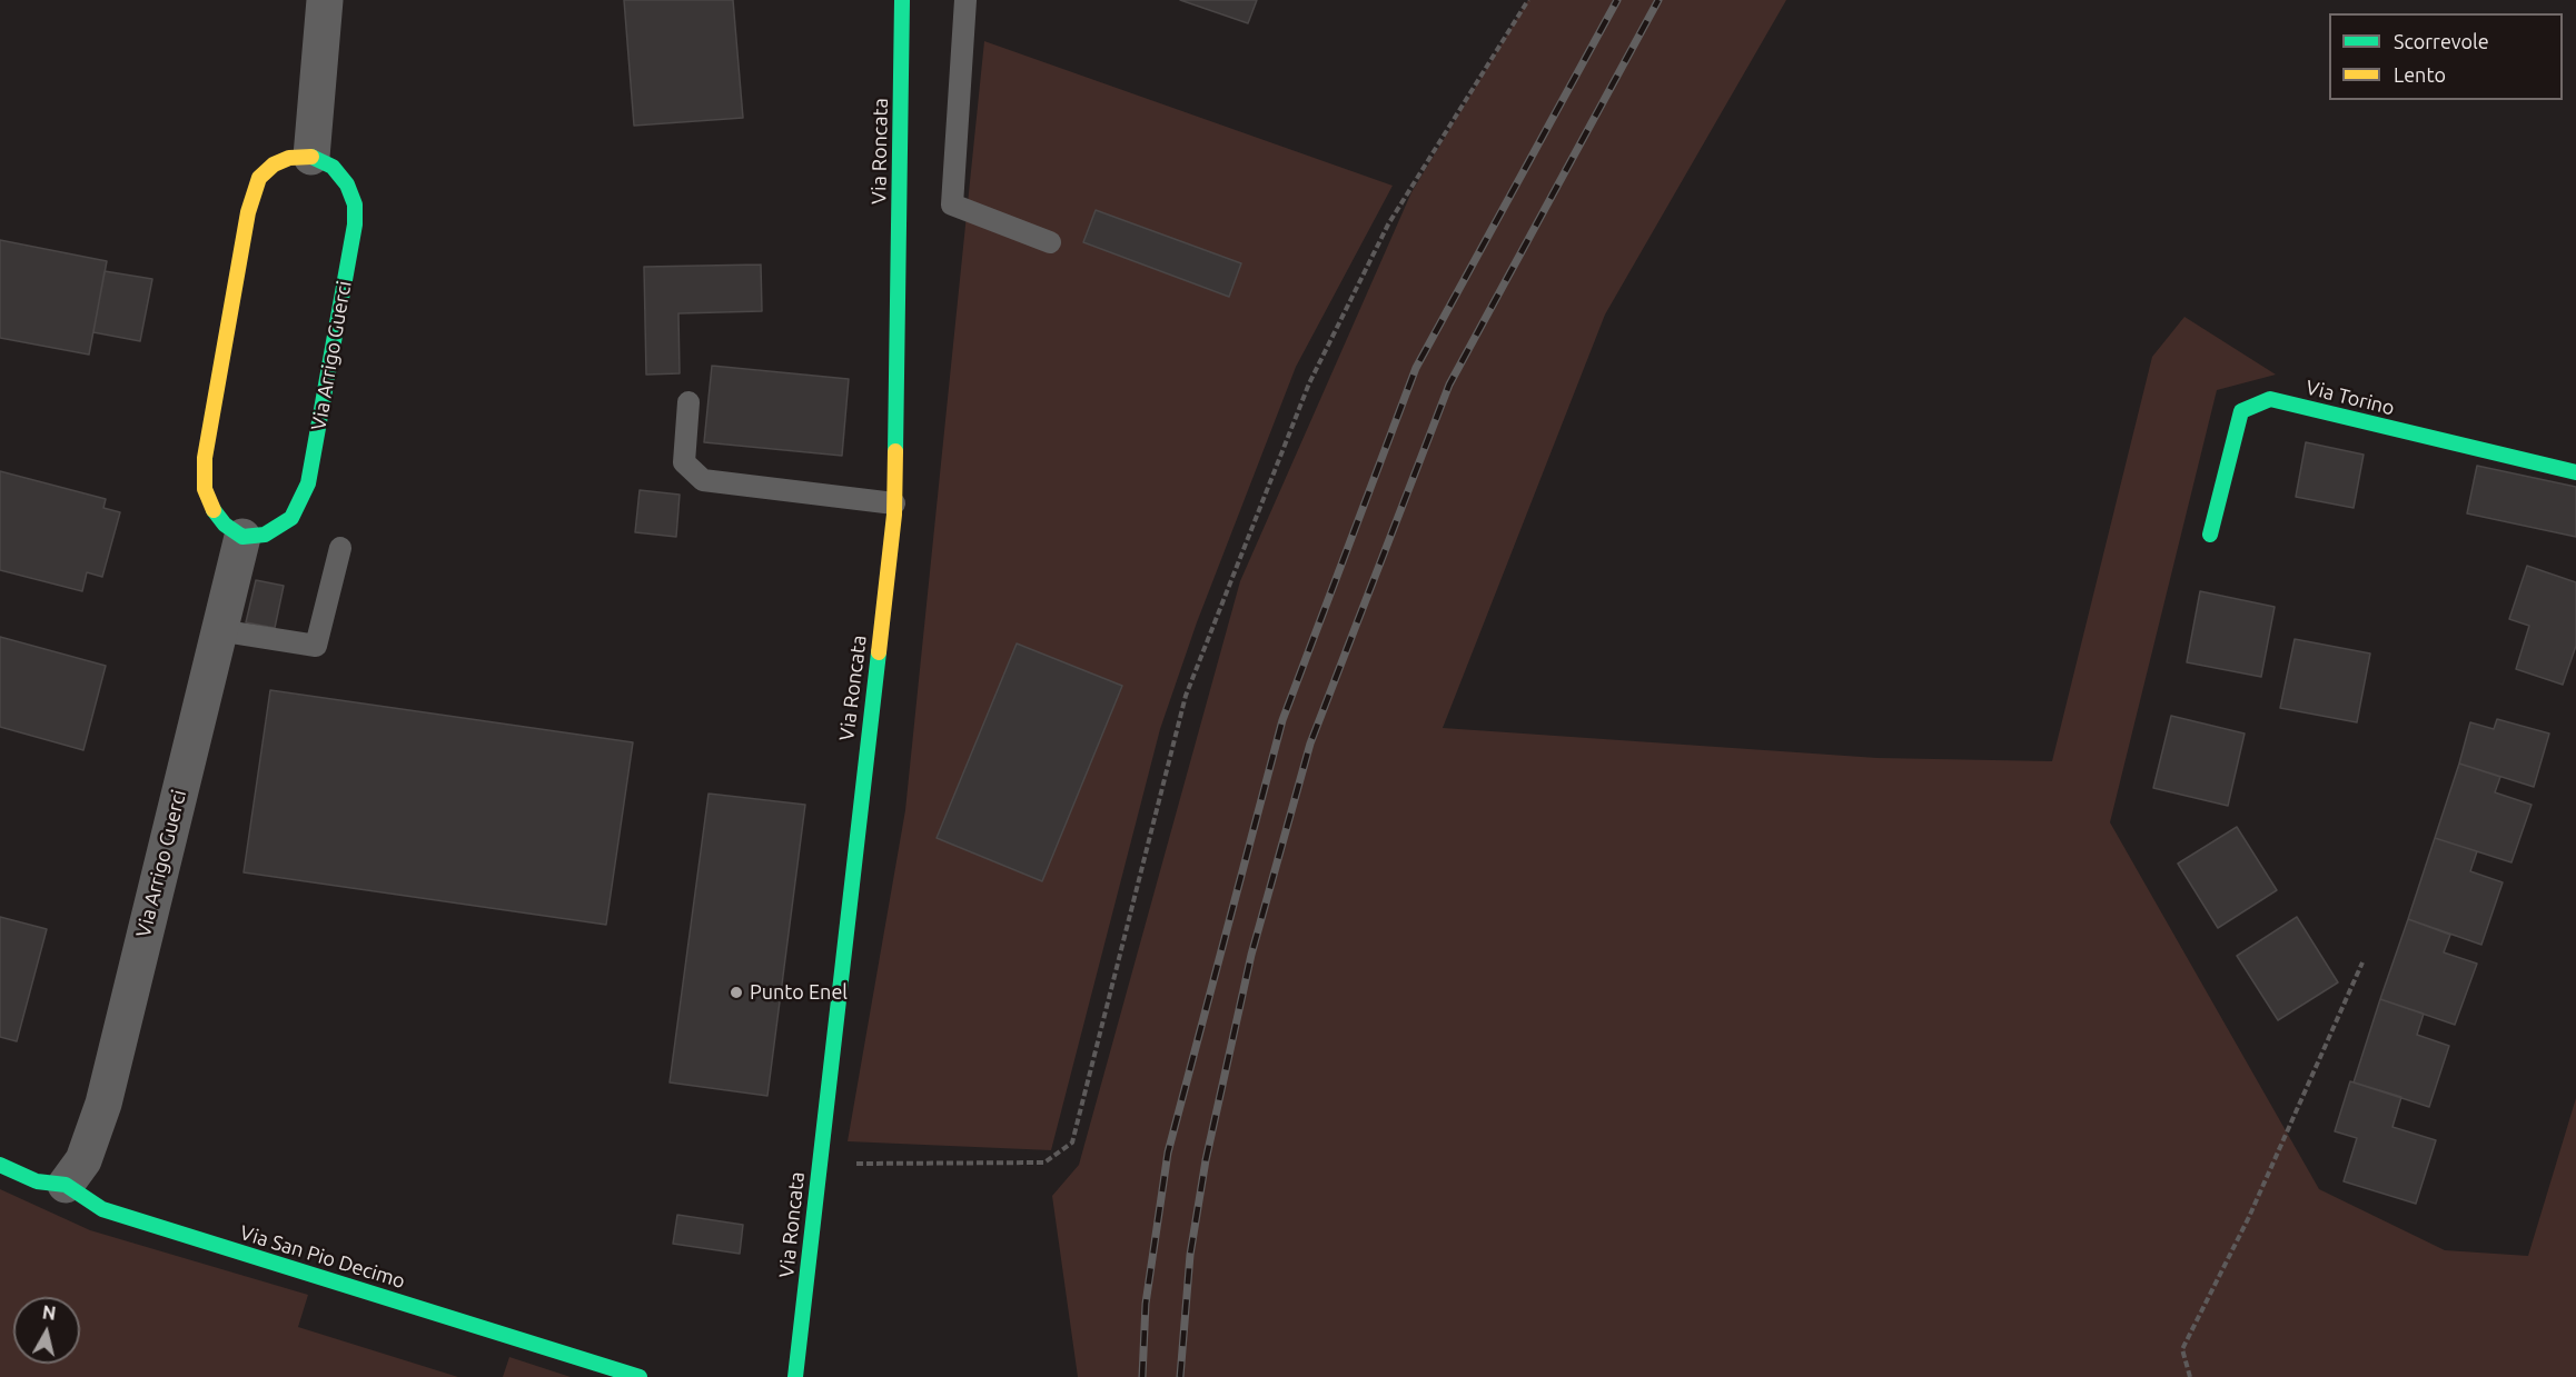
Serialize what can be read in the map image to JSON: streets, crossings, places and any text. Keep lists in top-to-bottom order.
{
  "streets": {
    "street": [
      "Via Roncata",
      "Via Arrigo Guerci",
      "Via Torino",
      "Via San Pio Decimo"
    ]
  },
  "crossings": [
    ["Via Arrigo Guerci", "Via San Pio Decimo"]
  ],
  "places": ["Punto Enel"],
  "legend": ["Scorrevole", "Lento"],
  "north": "top"
}
